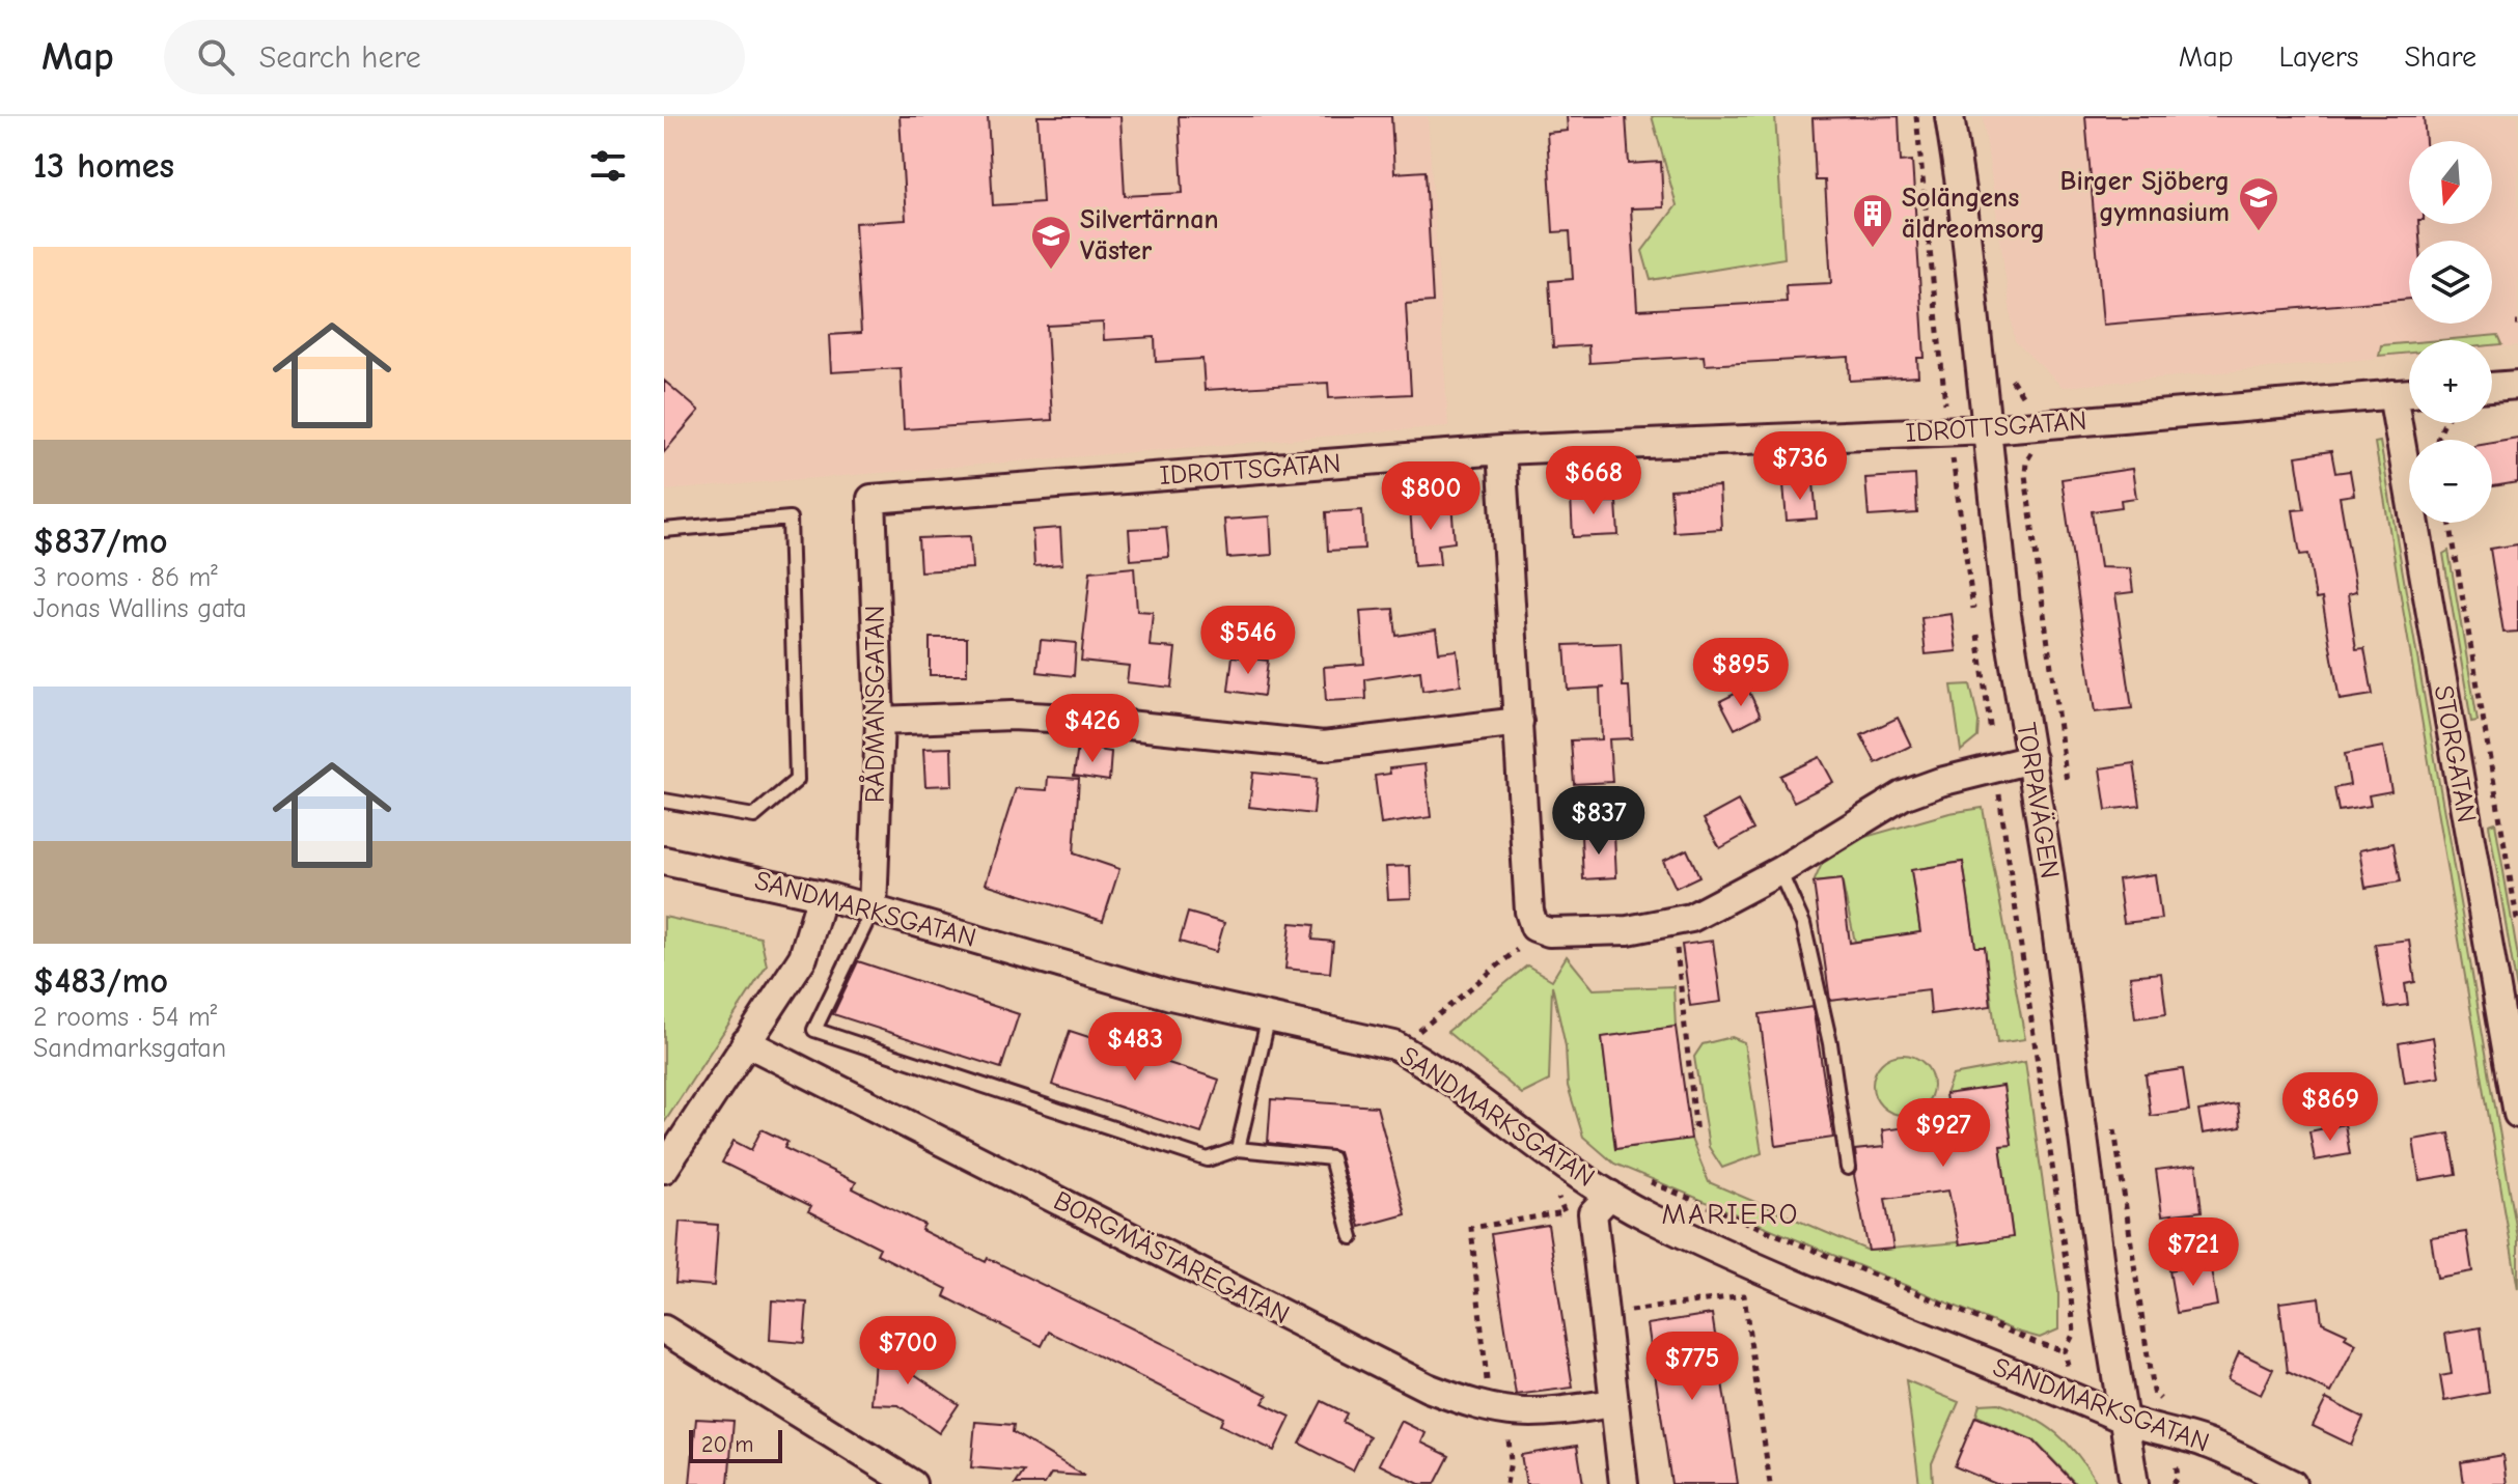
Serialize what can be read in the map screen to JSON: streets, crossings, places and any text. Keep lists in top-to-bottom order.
{
  "streets": {
    "street": [
      "IDROTTSGATAN",
      "RÅDMANSGATAN",
      "STORGATAN",
      "TORPAVÄGEN",
      "SANDMARKSGATAN",
      "BORGMÄSTAREGATAN"
    ]
  },
  "crossings": [
    ["IDROTTSGATAN", "RÅDMANSGATAN"],
    ["IDROTTSGATAN", "STORGATAN"],
    ["IDROTTSGATAN", "TORPAVÄGEN"],
    ["RÅDMANSGATAN", "SANDMARKSGATAN"],
    ["TORPAVÄGEN", "SANDMARKSGATAN"]
  ],
  "districts": ["MARIERO"],
  "places": {
    "school or university": ["Birger Sjöberg gymnasium", "Silvertärnan Väster"],
    "building": ["Solängens äldreomsorg"]
  },
  "scale_bar": "20 m",
  "north": "bottom",
  "page": {
    "header": "Map",
    "search": "Search here",
    "nav": ["Map", "Layers", "Share"],
    "heading": "13 homes",
    "map_buttons": ["+", "−"],
    "list": [
      {
        "name": "$837/mo",
        "note": "3 rooms · 86 m² · Jonas Wallins gata"
      },
      {
        "name": "$483/mo",
        "note": "2 rooms · 54 m² · Sandmarksgatan"
      }
    ],
    "price": [
      "$736",
      "$668",
      "$800",
      "$546",
      "$895",
      "$426",
      "$837",
      "$483",
      "$869",
      "$927",
      "$721",
      "$700",
      "$775"
    ],
    "scale": "20 m"
  }
}
